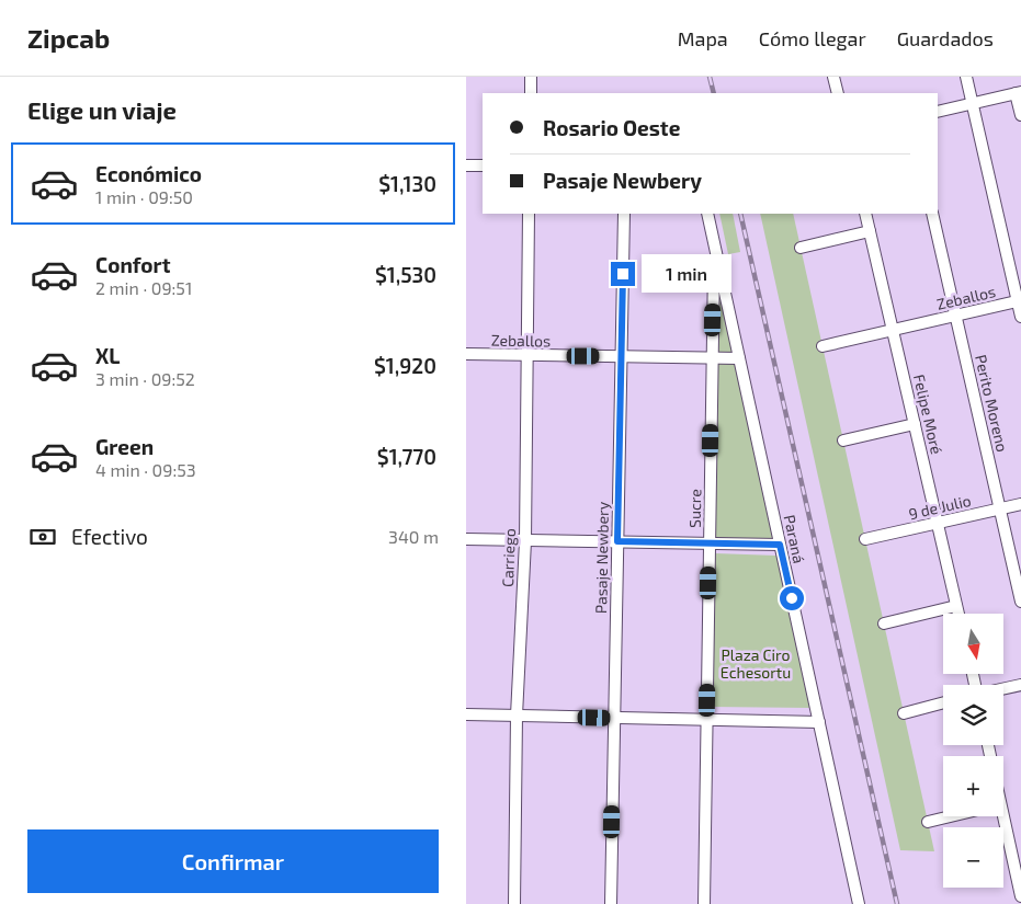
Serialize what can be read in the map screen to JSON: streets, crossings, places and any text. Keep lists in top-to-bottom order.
{
  "streets": {
    "street": [
      "Zeballos",
      "Perito Moreno",
      "Felipe Moré",
      "9 de Julio",
      "Sucre",
      "Paraná",
      "Carriego",
      "Pasaje Newbery"
    ]
  },
  "crossings": [
    ["Zeballos", "Perito Moreno"],
    ["Zeballos", "Felipe Moré"],
    ["Zeballos", "Sucre"],
    ["Zeballos", "Paraná"],
    ["Zeballos", "Carriego"],
    ["Zeballos", "Pasaje Newbery"],
    ["Perito Moreno", "9 de Julio"],
    ["Felipe Moré", "9 de Julio"],
    ["Sucre", "Paraná"]
  ],
  "parks": ["Plaza Ciro Echesortu"],
  "north": "bottom",
  "page": {
    "header": "Zipcab",
    "nav": ["Mapa", "Cómo llegar", "Guardados"],
    "heading": "Elige un viaje",
    "banner": ["Rosario Oeste", "Pasaje Newbery"],
    "list": [
      {
        "name": "Económico",
        "note": "1 min · 09:50",
        "value": "$1,130"
      },
      {
        "name": "Confort",
        "note": "2 min · 09:51",
        "value": "$1,530"
      },
      {
        "name": "XL",
        "note": "3 min · 09:52",
        "value": "$1,920"
      },
      {
        "name": "Green",
        "note": "4 min · 09:53",
        "value": "$1,770"
      }
    ],
    "bubble": "1 min",
    "pay": ["Efectivo", "340 m"],
    "map_buttons": ["+", "−"],
    "buttons": "Confirmar"
  }
}
